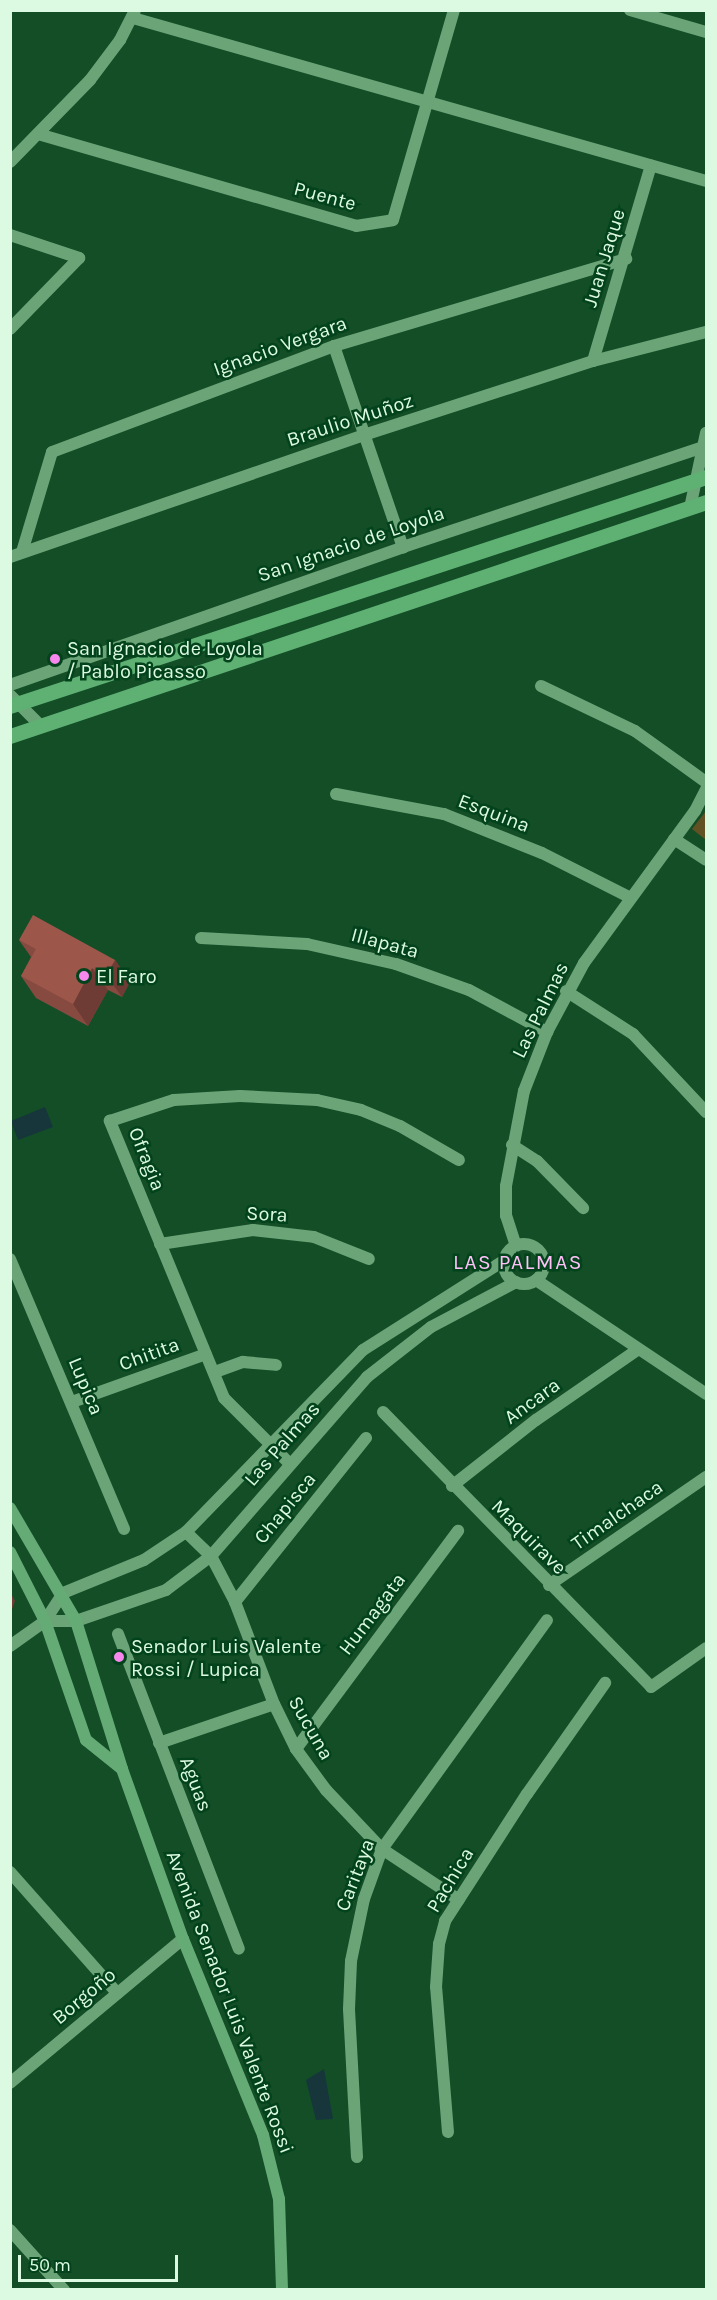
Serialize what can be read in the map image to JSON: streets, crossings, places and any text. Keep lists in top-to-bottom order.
{
  "streets": {
    "main road": ["Avenida Senador Luis Valente Rossi"],
    "street": [
      "Puente",
      "Juan Jaque",
      "Ignacio Vergara",
      "Braulio Muñoz",
      "San Ignacio de Loyola",
      "Esquina",
      "Illapata",
      "Las Palmas",
      "Ofragia",
      "Sora",
      "Chitita",
      "Lupica",
      "Ancara",
      "Chapisca",
      "Timalchaca",
      "Maquirave",
      "Humagata",
      "Sucuna",
      "Aguas",
      "Caritaya",
      "Pachica",
      "Borgoño"
    ]
  },
  "crossings": [
    ["Juan Jaque", "Ignacio Vergara"],
    ["Juan Jaque", "Braulio Muñoz"],
    ["Ignacio Vergara", "Braulio Muñoz"],
    ["Esquina", "Las Palmas"],
    ["Illapata", "Las Palmas"],
    ["Las Palmas", "Ofragia"],
    ["Las Palmas", "Sucuna"],
    ["Las Palmas", "Avenida Senador Luis Valente Rossi"],
    ["Ofragia", "Sora"],
    ["Ofragia", "Chitita"],
    ["Chitita", "Lupica"],
    ["Ancara", "Maquirave"],
    ["Chapisca", "Sucuna"],
    ["Timalchaca", "Maquirave"],
    ["Humagata", "Sucuna"],
    ["Sucuna", "Caritaya"],
    ["Sucuna", "Pachica"],
    ["Borgoño", "Avenida Senador Luis Valente Rossi"]
  ],
  "districts": ["LAS PALMAS"],
  "places": ["San Ignacio de Loyola / Pablo Picasso", "El Faro", "Senador Luis Valente Rossi / Lupica"],
  "scale_bar": "50 m"
}
